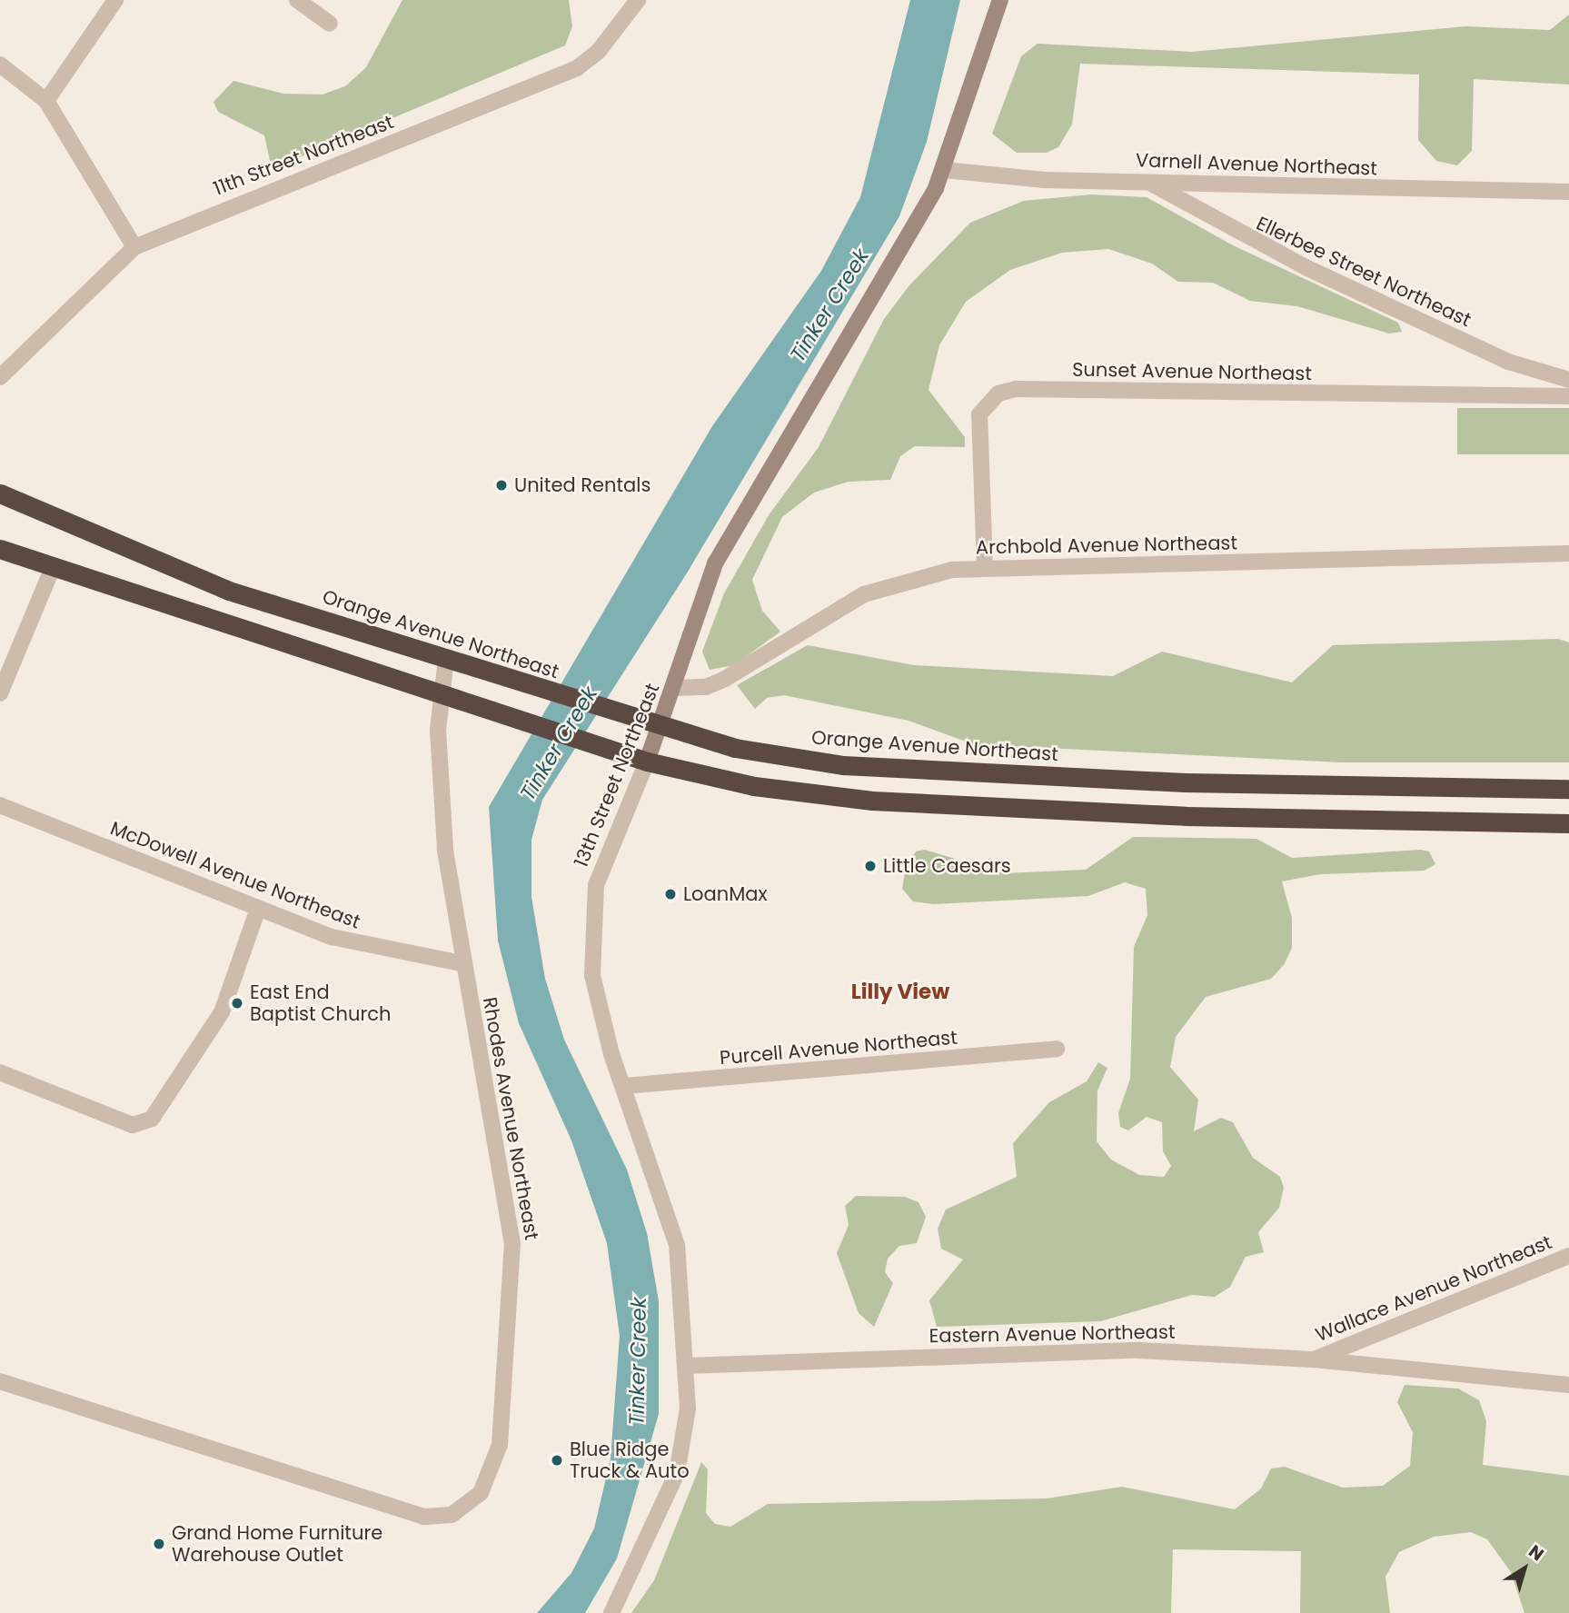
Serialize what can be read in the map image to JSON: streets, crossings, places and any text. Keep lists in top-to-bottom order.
{
  "streets": {
    "highway": ["Orange Avenue Northeast"],
    "street": [
      "11th Street Northeast",
      "Varnell Avenue Northeast",
      "Ellerbee Street Northeast",
      "Sunset Avenue Northeast",
      "Archbold Avenue Northeast",
      "13th Street Northeast",
      "McDowell Avenue Northeast",
      "Purcell Avenue Northeast",
      "Rhodes Avenue Northeast",
      "Wallace Avenue Northeast",
      "Eastern Avenue Northeast"
    ]
  },
  "crossings": [
    ["Varnell Avenue Northeast", "Ellerbee Street Northeast"],
    ["Varnell Avenue Northeast", "13th Street Northeast"],
    ["Sunset Avenue Northeast", "Archbold Avenue Northeast"],
    ["Archbold Avenue Northeast", "13th Street Northeast"],
    ["Orange Avenue Northeast", "13th Street Northeast"],
    ["Orange Avenue Northeast", "Rhodes Avenue Northeast"],
    ["13th Street Northeast", "Purcell Avenue Northeast"],
    ["13th Street Northeast", "Eastern Avenue Northeast"],
    ["McDowell Avenue Northeast", "Rhodes Avenue Northeast"],
    ["Wallace Avenue Northeast", "Eastern Avenue Northeast"]
  ],
  "districts": ["Lilly View"],
  "water": ["Tinker Creek"],
  "places": [
    "United Rentals",
    "Little Caesars",
    "LoanMax",
    "East End Baptist Church",
    "Blue Ridge Truck & Auto",
    "Grand Home Furniture Warehouse Outlet"
  ],
  "north": "top right"
}
